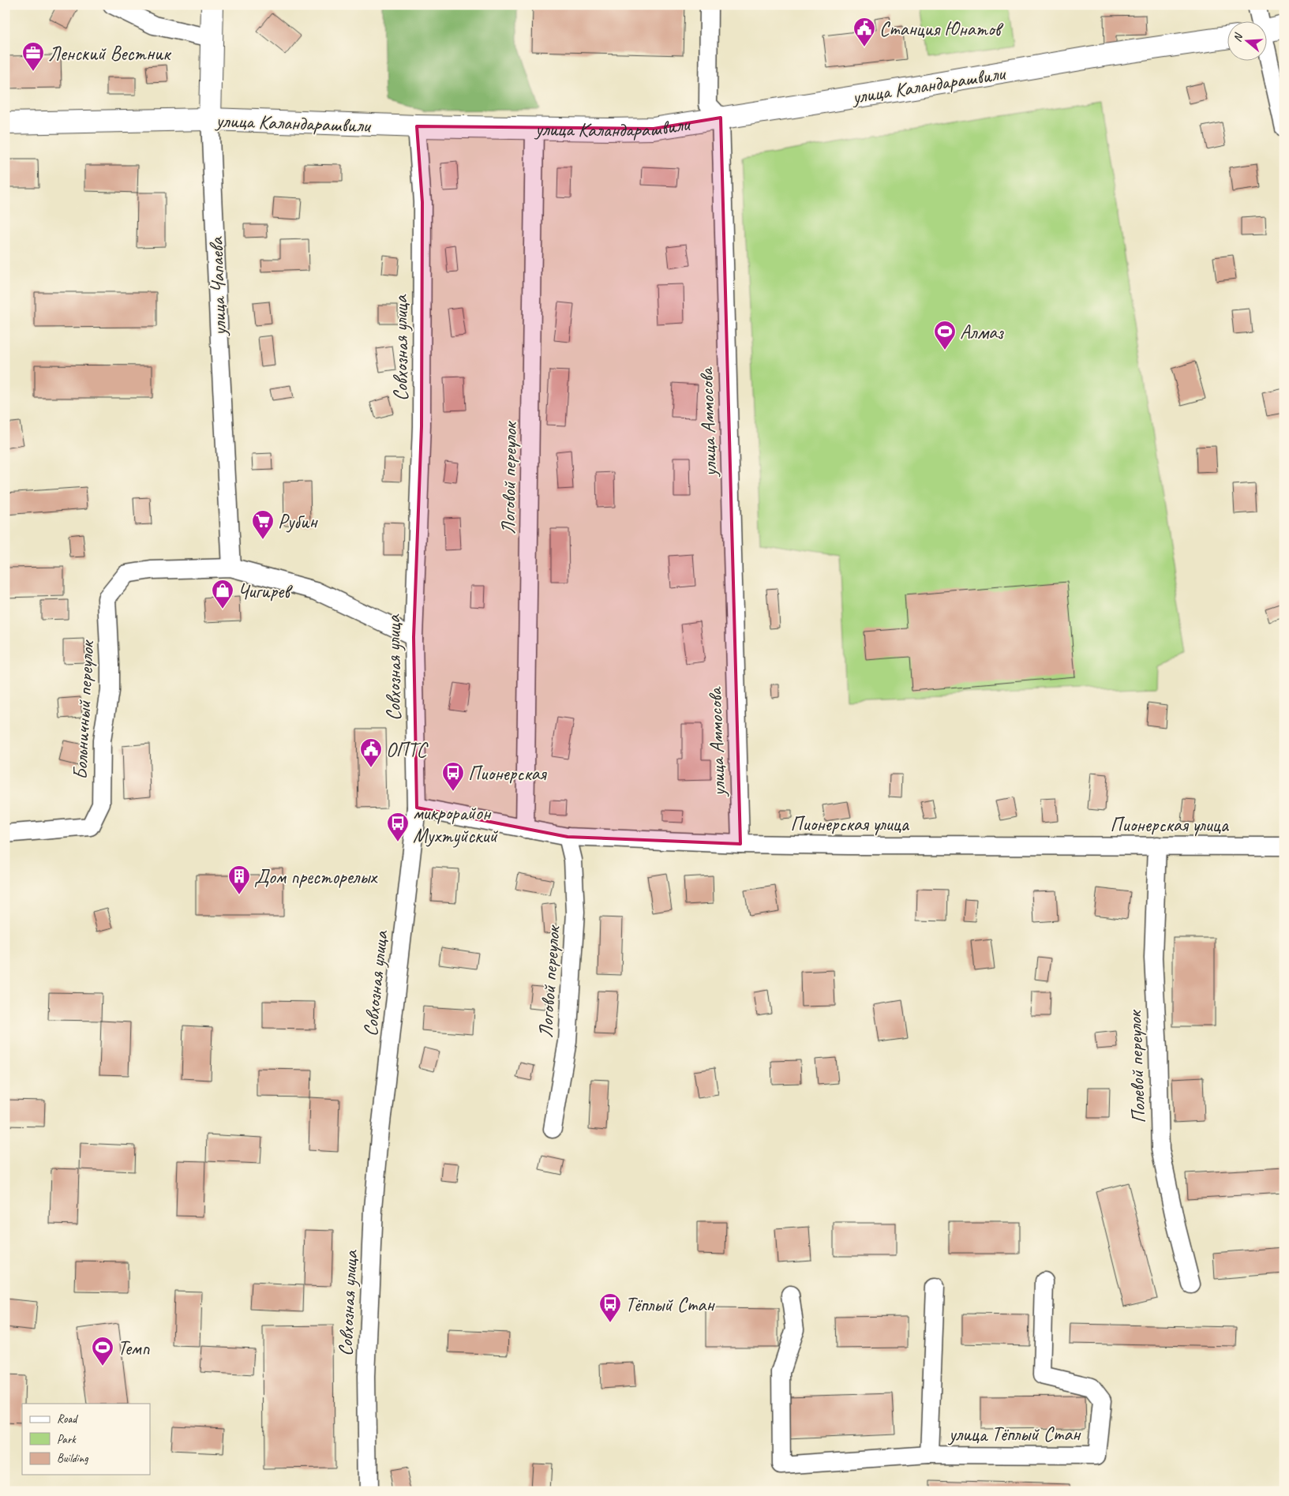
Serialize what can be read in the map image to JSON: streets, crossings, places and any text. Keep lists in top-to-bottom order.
{
  "streets": {
    "main road": ["улица Каландарашвили", "улица Чапаева"],
    "street": [
      "Совхозная улица",
      "улица Аммосова",
      "Логовой переулок",
      "Больничный переулок",
      "Пионерская улица",
      "Полевой переулок",
      "улица Тёплый Стан"
    ]
  },
  "crossings": [
    ["улица Каландарашвили", "улица Чапаева"],
    ["улица Каландарашвили", "Совхозная улица"],
    ["улица Каландарашвили", "улица Аммосова"],
    ["улица Каландарашвили", "Логовой переулок"],
    ["улица Чапаева", "Больничный переулок"],
    ["Совхозная улица", "Пионерская улица"],
    ["улица Аммосова", "Пионерская улица"],
    ["Логовой переулок", "Пионерская улица"],
    ["Пионерская улица", "Полевой переулок"]
  ],
  "places": {
    "public building": ["Станция Юнатов", "ОПТС"],
    "office": ["Ленский Вестник"],
    "sports": ["Алмаз", "Темп"],
    "supermarket": ["Рубин"],
    "shop": ["Чигирев"],
    "bus stop": ["Пионерская", "микрорайон Мухтуйский", "Тёплый Стан"],
    "building": ["Дом престорелых"]
  },
  "legend": ["Road", "Park", "Building"],
  "north": "left"
}
